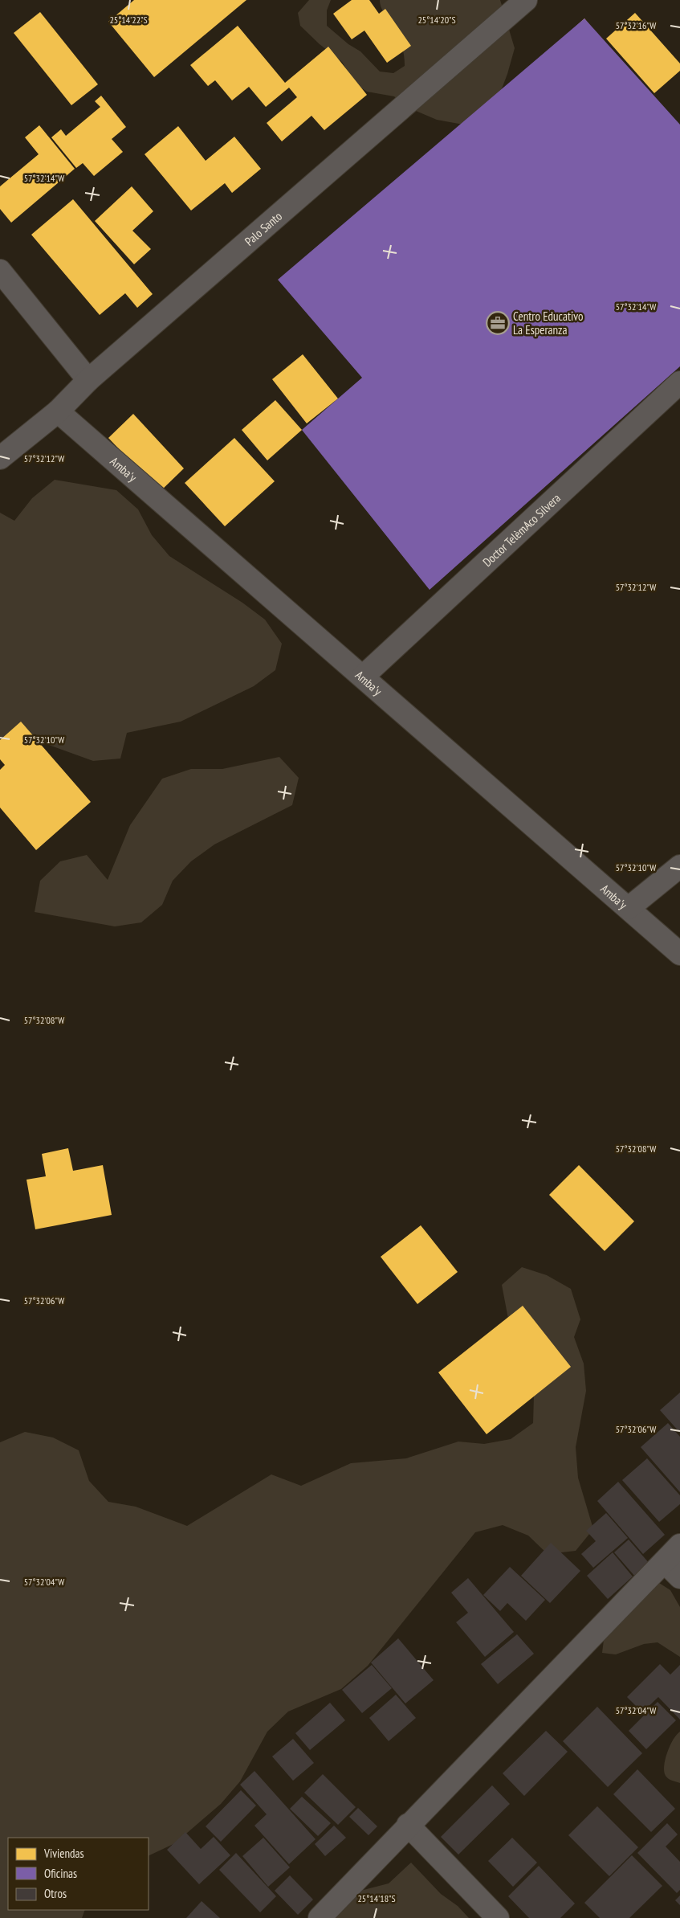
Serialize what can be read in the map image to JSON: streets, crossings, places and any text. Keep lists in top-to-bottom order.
{
  "streets": {
    "street": ["Palo Santo", "Amba'y", "Doctor TelèmAco Silvera"]
  },
  "crossings": [
    ["Palo Santo", "Amba'y"],
    ["Amba'y", "Doctor TelèmAco Silvera"]
  ],
  "places": {
    "office": ["Centro Educativo La Esperanza"]
  },
  "legend": ["Viviendas", "Oficinas", "Otros"],
  "coordinates": [
    "25°14'22\"S",
    "25°14'20\"S",
    "57°32'16\"W",
    "57°32'14\"W",
    "57°32'12\"W",
    "57°32'10\"W",
    "57°32'08\"W",
    "57°32'06\"W",
    "57°32'04\"W",
    "25°14'18\"S"
  ]
}
